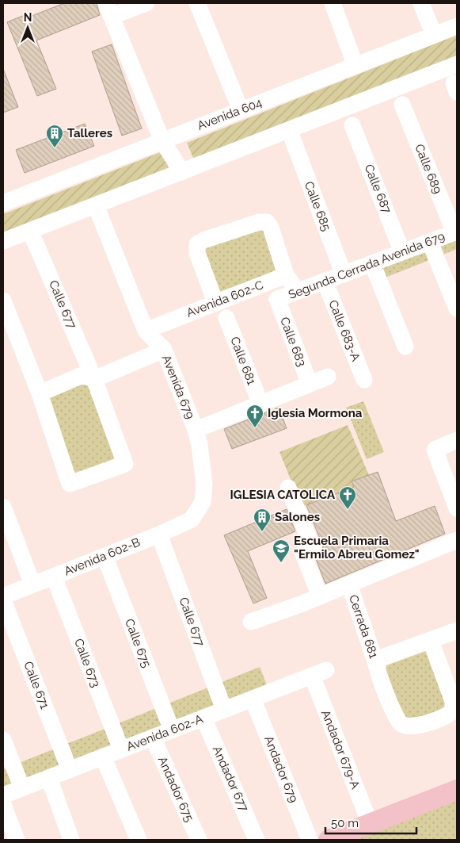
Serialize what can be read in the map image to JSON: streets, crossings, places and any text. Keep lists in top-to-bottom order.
{
  "streets": {
    "street": [
      "Avenida 604",
      "Calle 689",
      "Calle 687",
      "Calle 685",
      "Segunda Cerrada Avenida 679",
      "Avenida 602-C",
      "Calle 677",
      "Calle 683-A",
      "Calle 683",
      "Calle 681",
      "Avenida 679",
      "Avenida 602-B",
      "Cerrada 681",
      "Calle 675",
      "Calle 673",
      "Calle 671",
      "Avenida 602-A",
      "Andador 679-A",
      "Andador 679",
      "Andador 677",
      "Andador 675"
    ]
  },
  "crossings": [
    ["Calle 689", "Segunda Cerrada Avenida 679"],
    ["Calle 687", "Segunda Cerrada Avenida 679"],
    ["Calle 685", "Segunda Cerrada Avenida 679"],
    ["Segunda Cerrada Avenida 679", "Calle 683-A"],
    ["Segunda Cerrada Avenida 679", "Calle 683"],
    ["Avenida 602-C", "Avenida 679"],
    ["Calle 677", "Avenida 602-B"],
    ["Calle 677", "Avenida 602-A"],
    ["Avenida 679", "Avenida 602-B"],
    ["Avenida 602-B", "Calle 675"],
    ["Avenida 602-B", "Calle 673"],
    ["Calle 675", "Avenida 602-A"],
    ["Calle 673", "Avenida 602-A"],
    ["Calle 671", "Avenida 602-A"],
    ["Avenida 602-A", "Andador 679-A"],
    ["Avenida 602-A", "Andador 679"],
    ["Avenida 602-A", "Andador 677"],
    ["Avenida 602-A", "Andador 675"]
  ],
  "places": {
    "building": ["Talleres", "Salones"],
    "church": ["Iglesia Mormona", "IGLESIA CATOLICA"],
    "school or university": ["Escuela Primaria \"Ermilo Abreu Gomez\""]
  },
  "scale_bar": "50 m",
  "north": "top"
}
